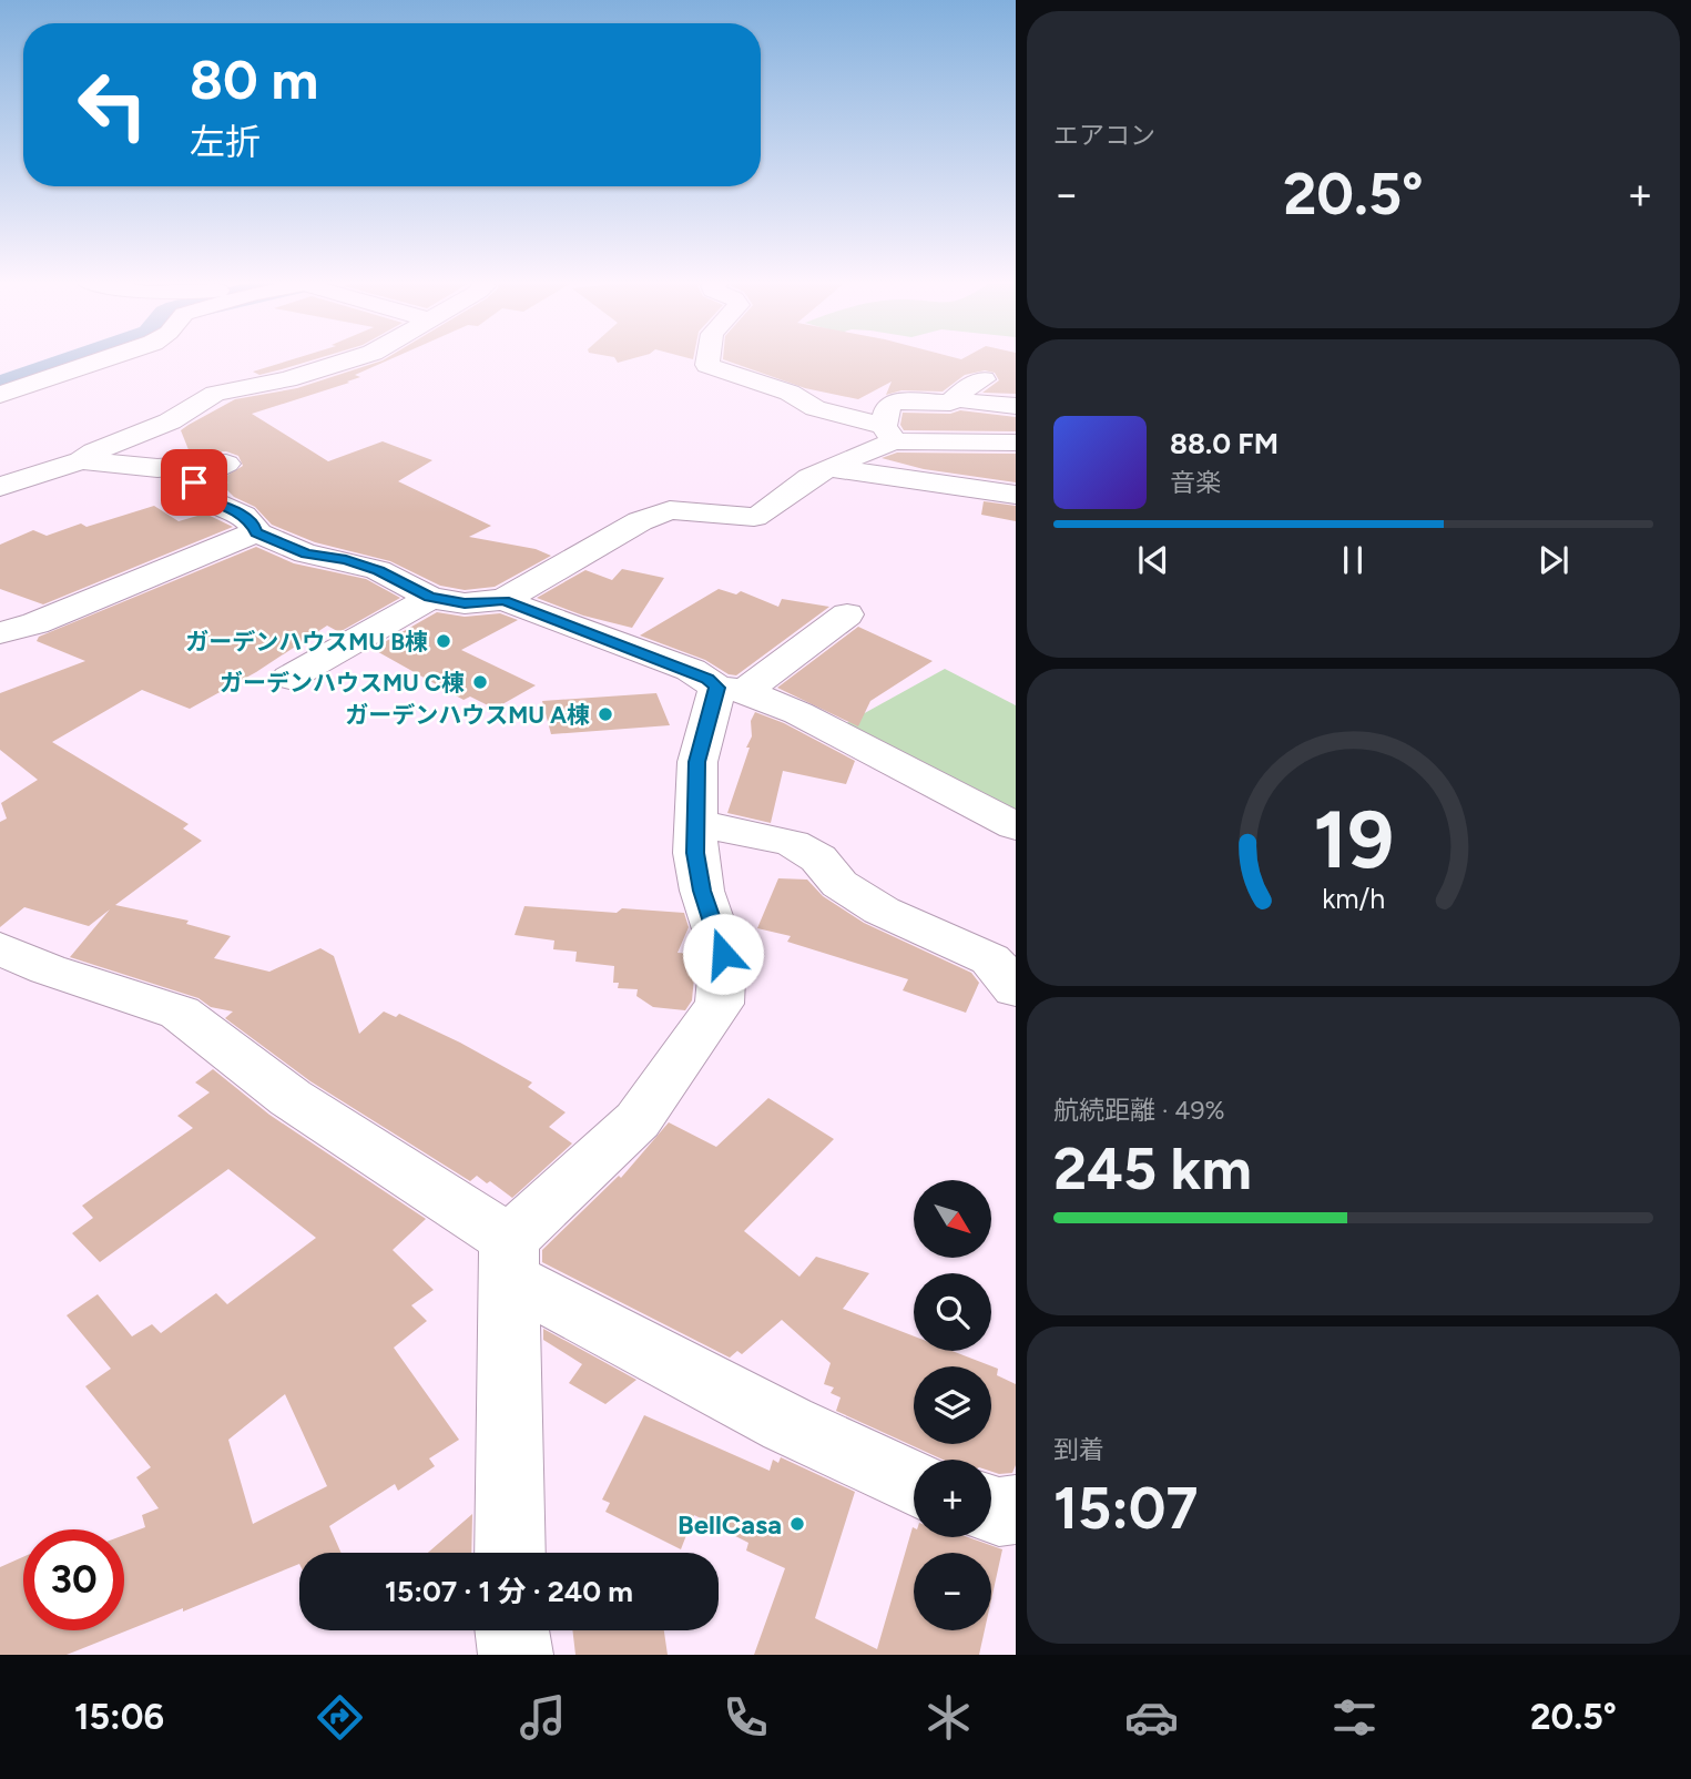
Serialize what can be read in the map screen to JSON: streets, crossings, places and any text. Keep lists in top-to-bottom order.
{
  "places": [
    "ガーデンハウスMU B棟",
    "ガーデンハウスMU C棟",
    "ガーデンハウスMU A棟",
    "BellCasa"
  ],
  "north": "bottom right",
  "page": {
    "tile": [
      "エアコン",
      ["航続距離 · 49%", "245 km"],
      ["到着", "15:07"]
    ],
    "turn": ["80 m", "左折"],
    "heat": ["−", "20.5°", "+"],
    "song": ["88.0 FM", "音楽"],
    "map_buttons": ["+", "−"],
    "limit": "30",
    "trip": "15:07 · 1 分 · 240 m",
    "tabs": ["15:06", "20.5°"],
    "gauge": ["19", "km/h"]
  }
}
